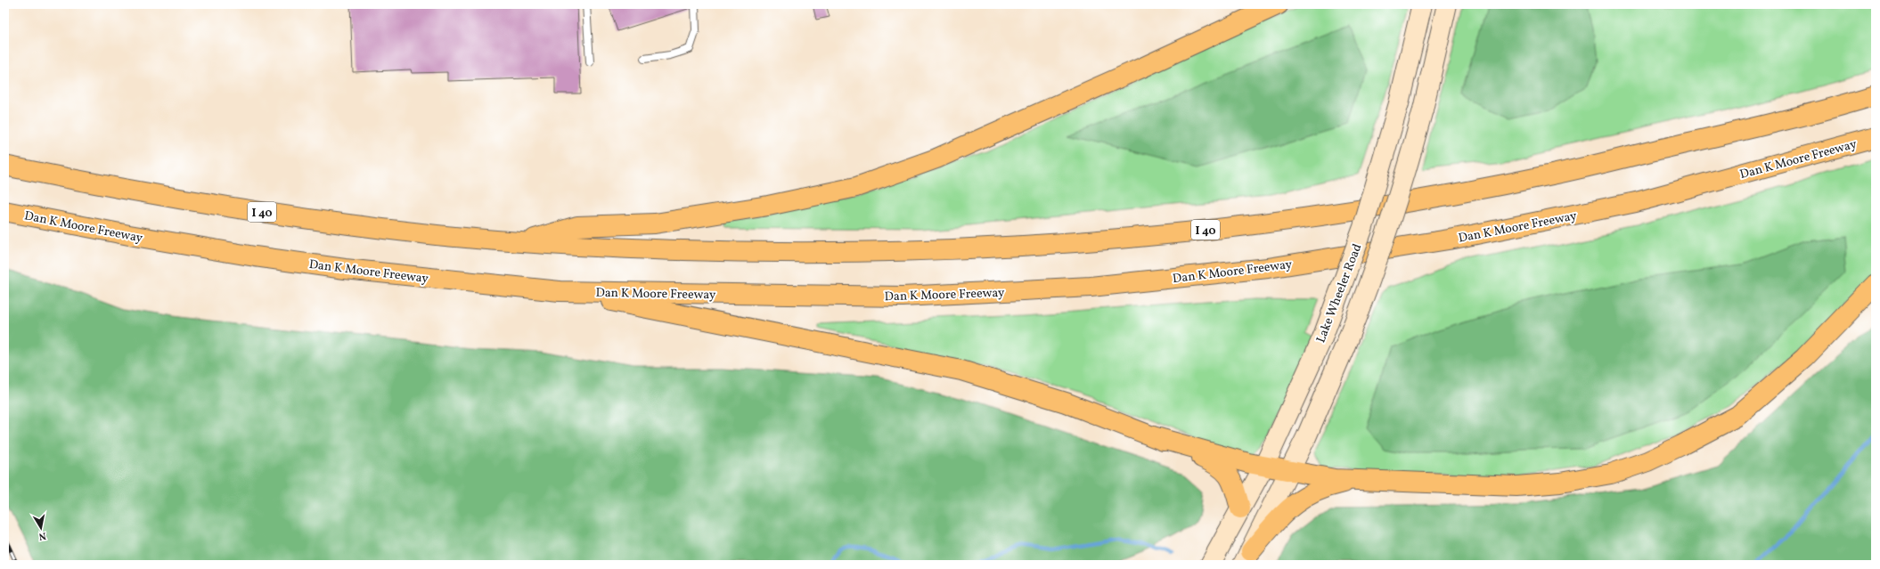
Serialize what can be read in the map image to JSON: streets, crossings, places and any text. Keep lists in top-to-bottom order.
{
  "streets": {
    "highway": ["Dan K Moore Freeway", "I 40"],
    "main road": ["Lake Wheeler Road"]
  },
  "north": "bottom"
}
